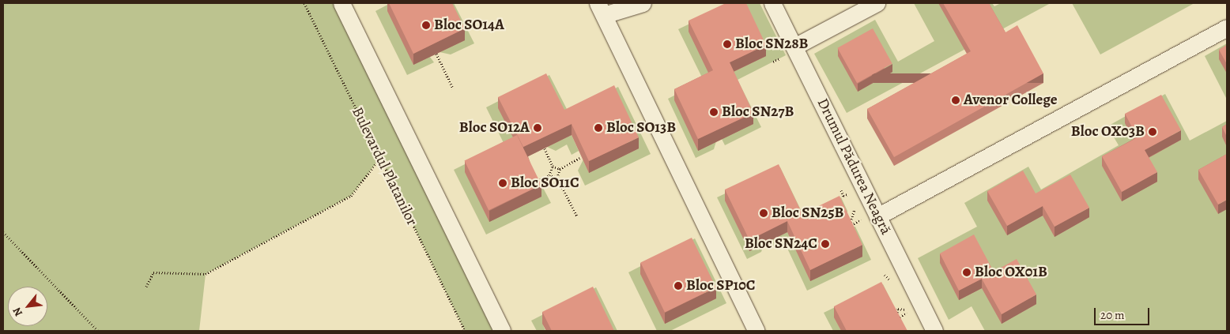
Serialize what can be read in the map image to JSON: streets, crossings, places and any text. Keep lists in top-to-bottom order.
{
  "streets": {
    "street": ["Drumul Pădurea Neagră"],
    "path": ["Bulevardul Platanilor"]
  },
  "places": [
    "Bloc SO14A",
    "Bloc SN28B",
    "Avenor College",
    "Bloc SN27B",
    "Bloc SO12A",
    "Bloc SO13B",
    "Bloc OX03B",
    "Bloc SO11C",
    "Bloc SN25B",
    "Bloc SN24C",
    "Bloc OX01B",
    "Bloc SP10C"
  ],
  "scale_bar": "20 m",
  "north": "bottom left"
}
